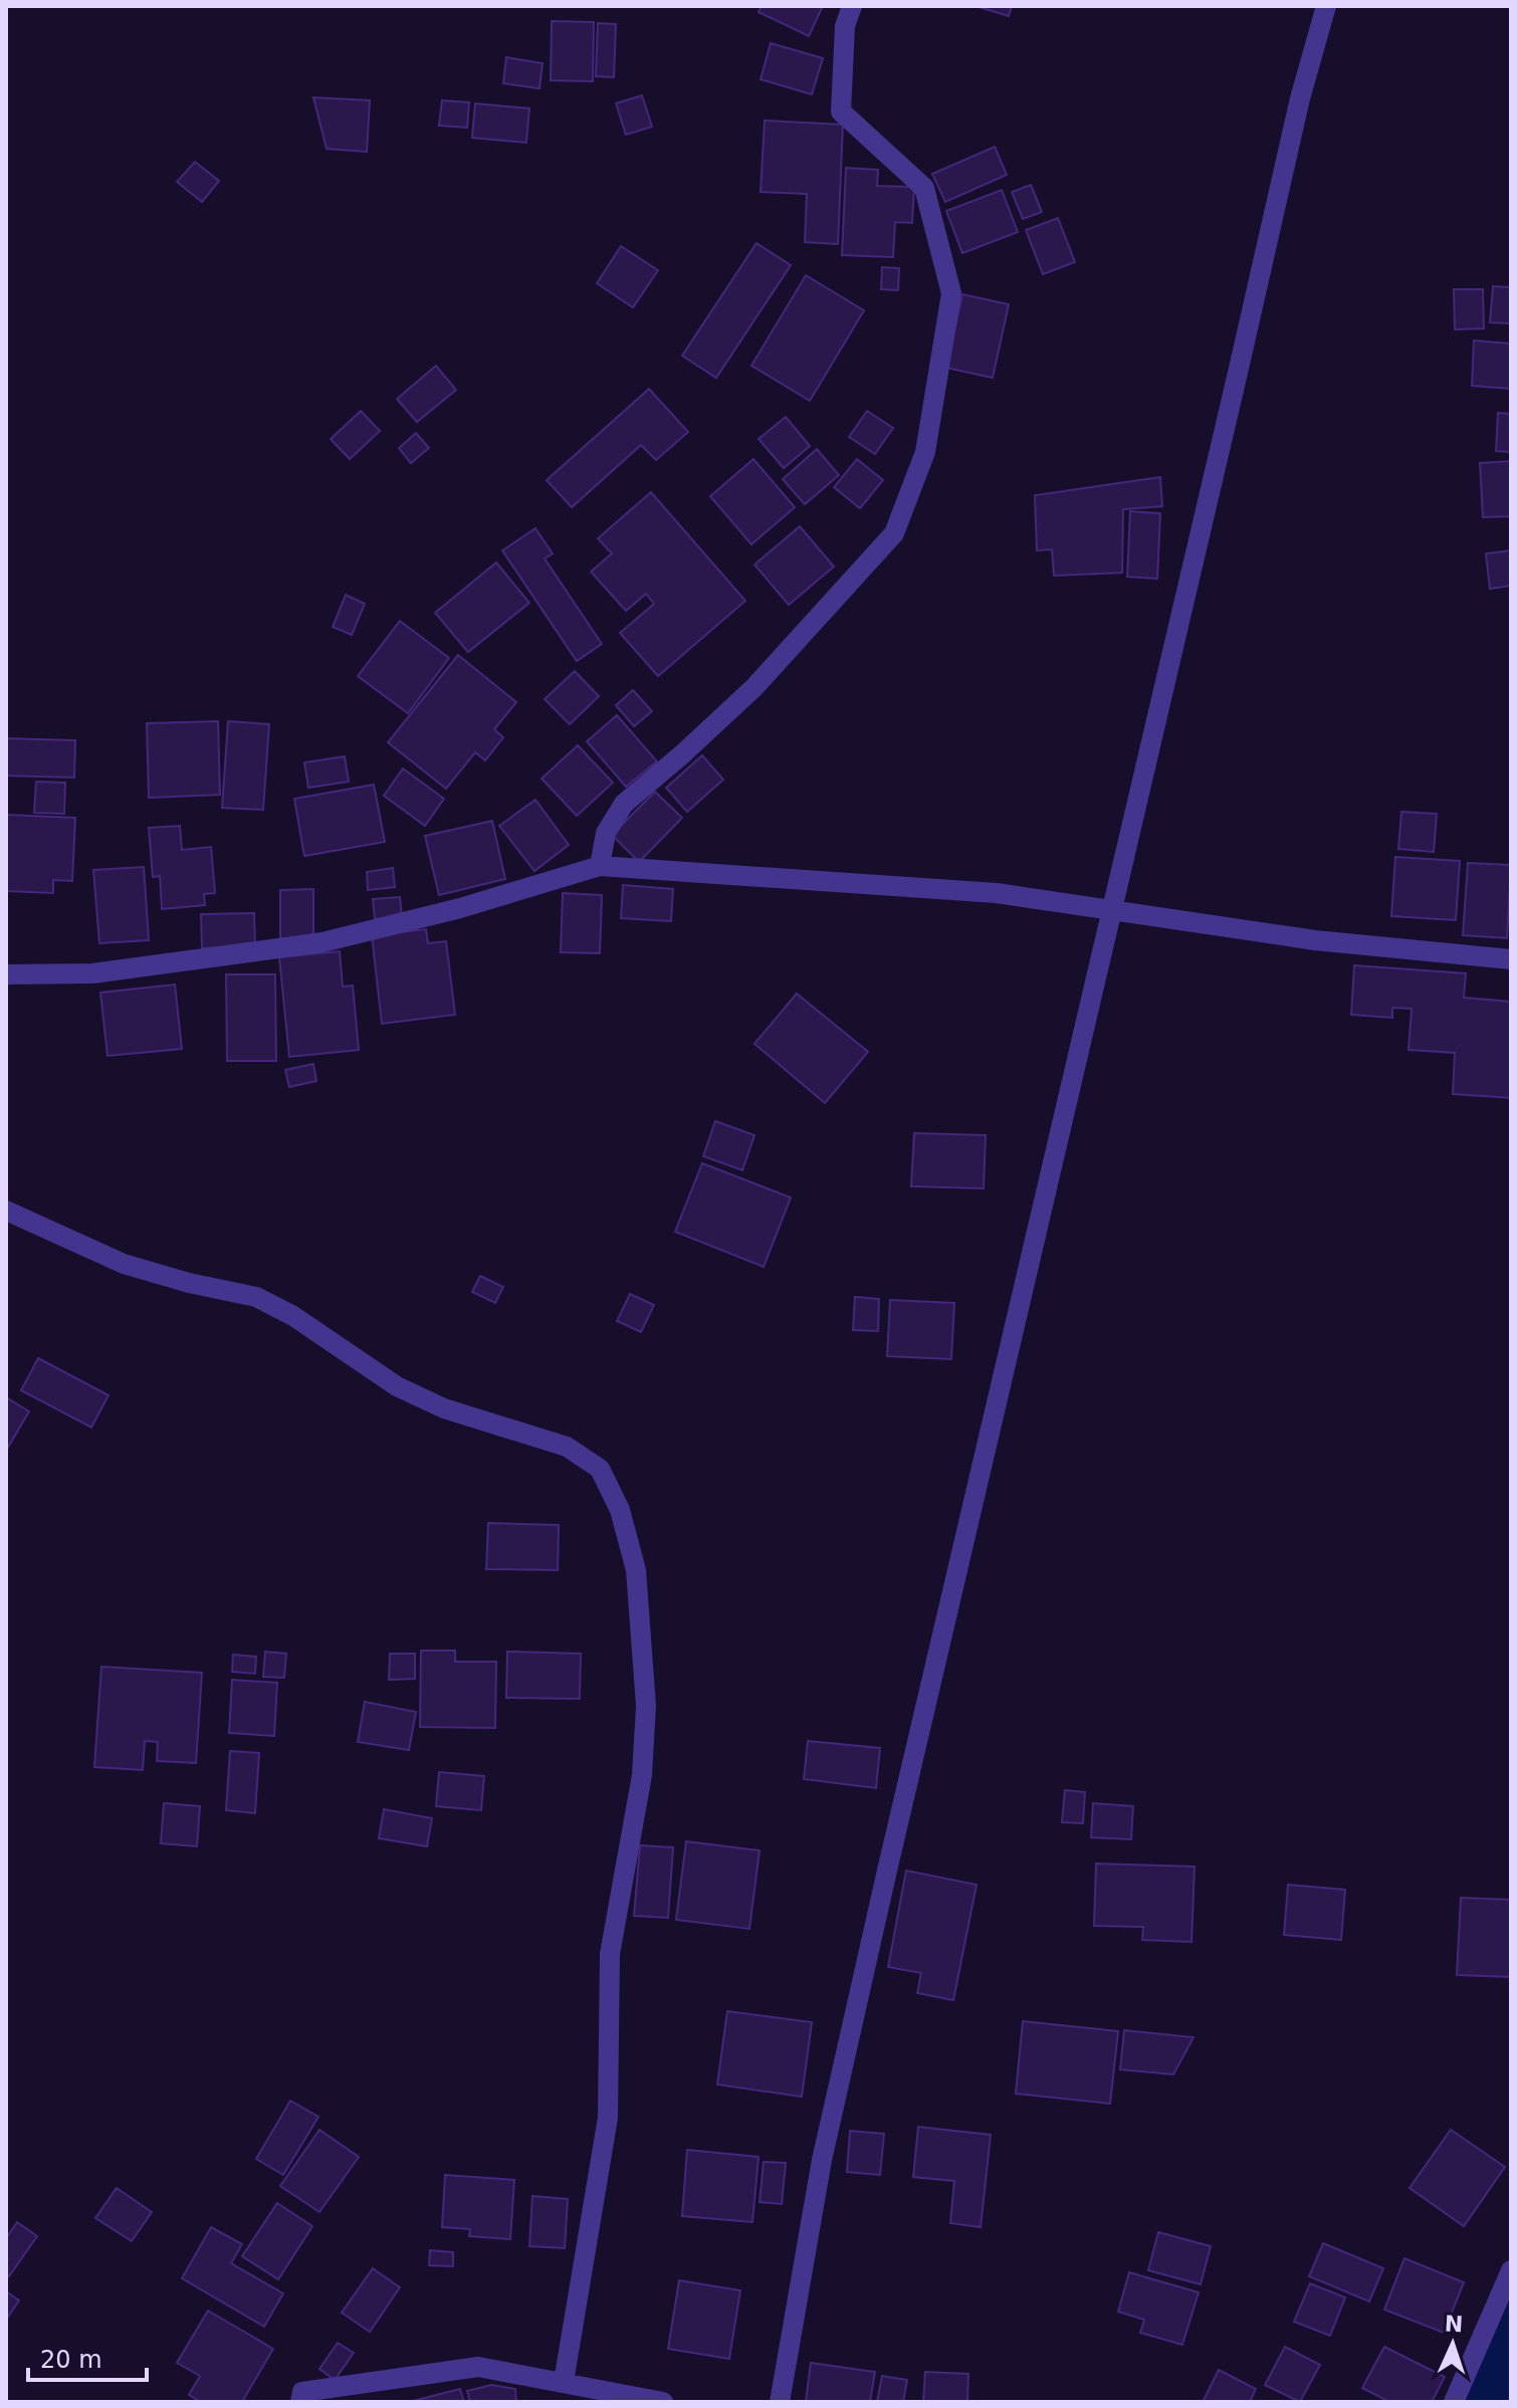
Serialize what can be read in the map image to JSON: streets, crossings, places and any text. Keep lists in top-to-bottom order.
{
  "scale_bar": "20 m",
  "north": "top"
}
